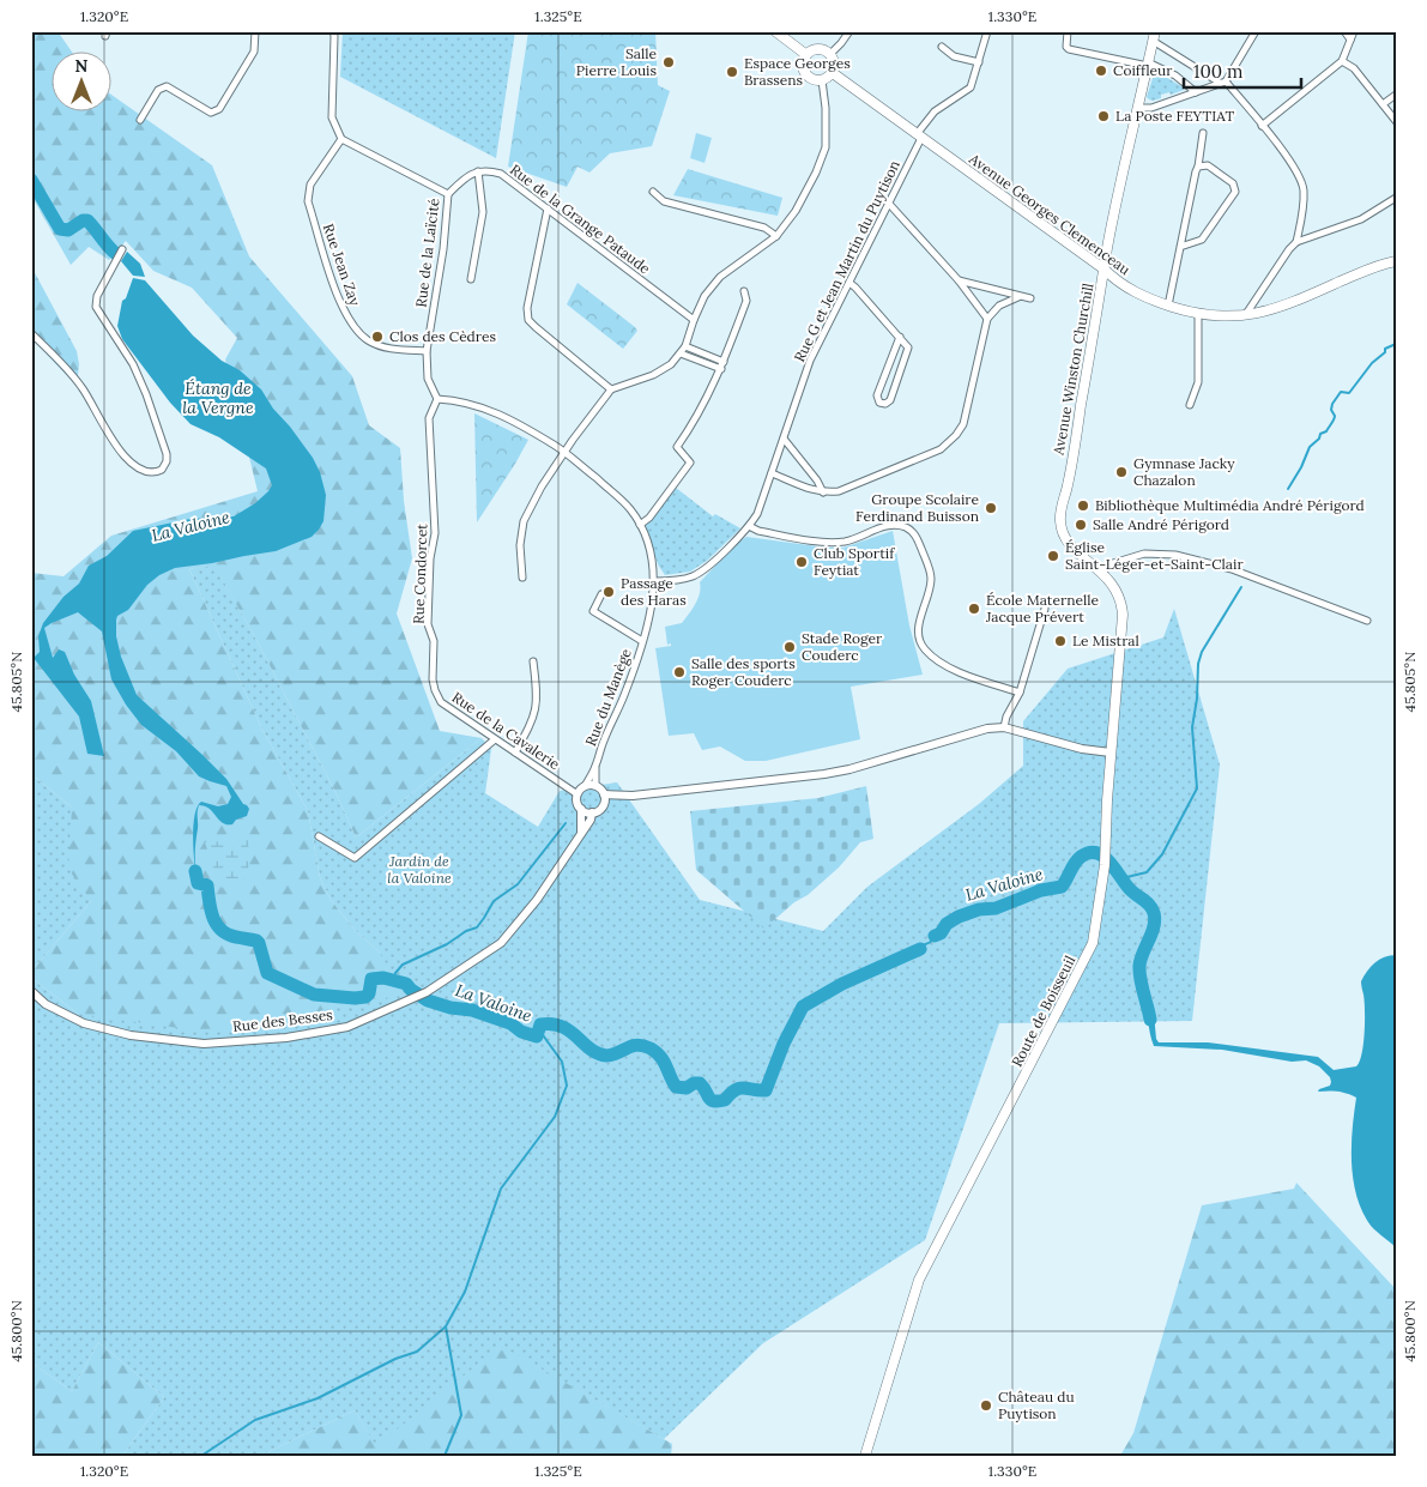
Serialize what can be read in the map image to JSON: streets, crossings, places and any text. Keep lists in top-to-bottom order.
{
  "streets": {
    "main road": ["Avenue Georges Clemenceau", "Avenue Winston Churchill", "Route de Boisseuil"],
    "street": [
      "Rue de la Grange Pataude",
      "Rue de la Laïcité",
      "Rue G et Jean Martin du Puytison",
      "Rue Jean Zay",
      "Rue Condorcet",
      "Rue du Manège",
      "Rue de la Cavalerie",
      "Rue des Besses"
    ]
  },
  "crossings": [
    ["Avenue Georges Clemenceau", "Rue G et Jean Martin du Puytison"],
    ["Avenue Georges Clemenceau", "Avenue Winston Churchill"],
    ["Rue de la Laïcité", "Rue Jean Zay"],
    ["Rue de la Laïcité", "Rue Condorcet"],
    ["Rue de la Laïcité", "Rue du Manège"],
    ["Rue G et Jean Martin du Puytison", "Rue du Manège"],
    ["Avenue Winston Churchill", "Route de Boisseuil"],
    ["Rue Condorcet", "Rue du Manège"],
    ["Rue Condorcet", "Rue de la Cavalerie"],
    ["Rue du Manège", "Rue de la Cavalerie"],
    ["Rue du Manège", "Rue des Besses"],
    ["Rue de la Cavalerie", "Rue des Besses"]
  ],
  "water": ["Étang de la Vergne", "La Valoine"],
  "parks": ["Jardin de la Valoine"],
  "places": [
    "Salle Pierre Louis",
    "Coiffleur",
    "Espace Georges Brassens",
    "La Poste FEYTIAT",
    "Clos des Cèdres",
    "Gymnase Jacky Chazalon",
    "Bibliothèque Multimédia André Périgord",
    "Groupe Scolaire Ferdinand Buisson",
    "Salle André Périgord",
    "Église Saint-Léger-et-Saint-Clair",
    "Club Sportif Feytiat",
    "Passage des Haras",
    "École Maternelle Jacque Prévert",
    "Le Mistral",
    "Stade Roger Couderc",
    "Salle des sports Roger Couderc",
    "Château du Puytison"
  ],
  "scale_bar": "100 m",
  "north": "top",
  "coordinates": [
    "1.320°E",
    "1.325°E",
    "1.330°E",
    "45.805°N",
    "45.800°N"
  ]
}
